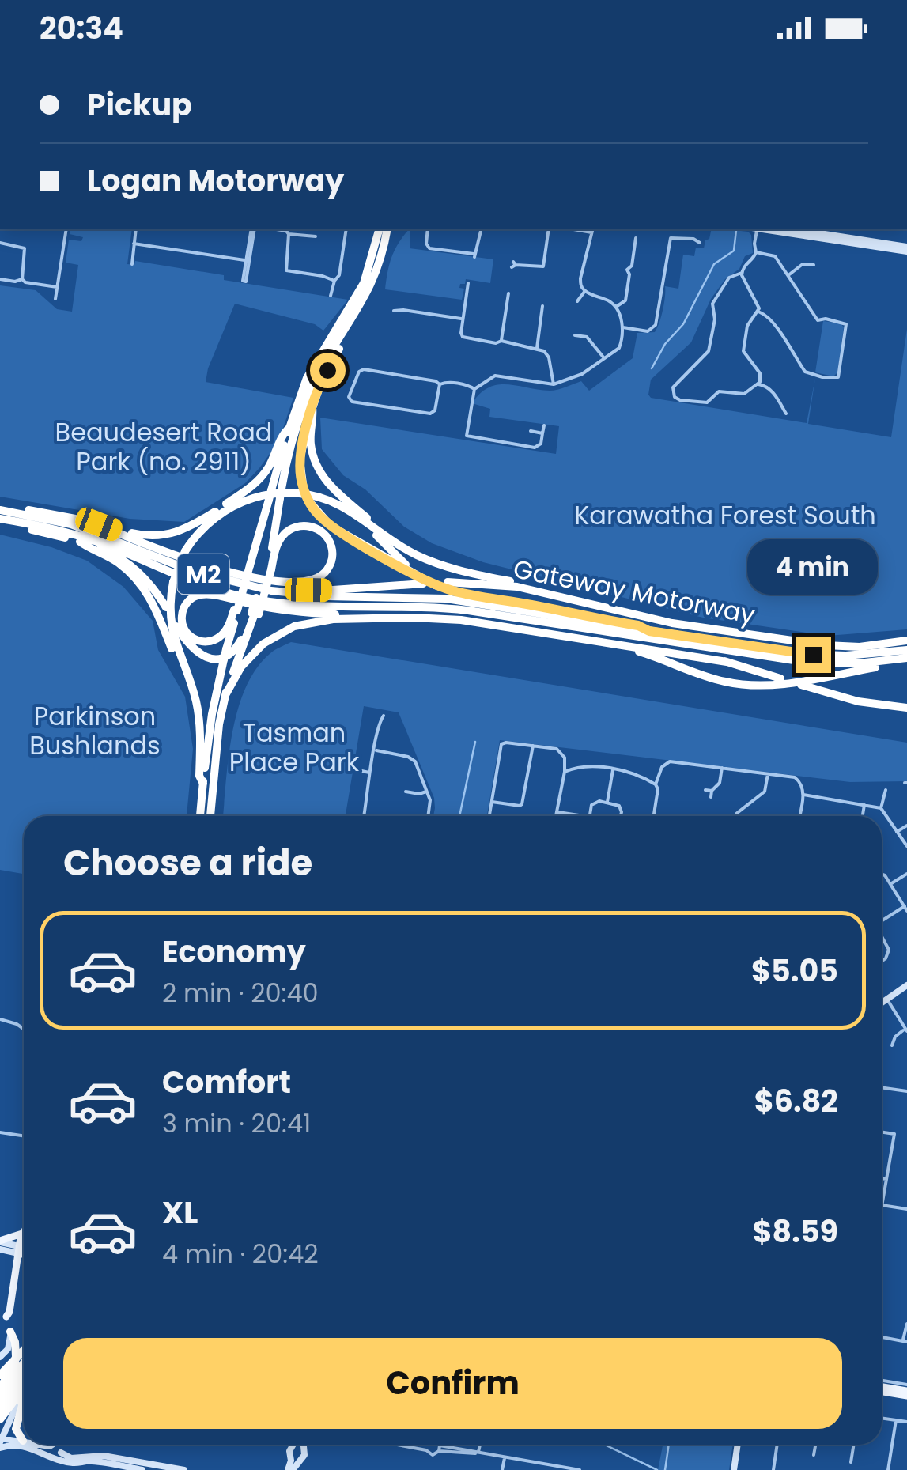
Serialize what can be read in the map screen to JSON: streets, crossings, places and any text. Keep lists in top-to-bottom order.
{
  "streets": {
    "highway": ["M2", "Gateway Motorway"]
  },
  "crossings": [
    ["M2", "Gateway Motorway"]
  ],
  "parks": [
    "Beaudesert Road Park (no. 2911)",
    "Karawatha Forest South",
    "Parkinson Bushlands",
    "Tasman Place Park"
  ],
  "page": {
    "status": "20:34",
    "banner": ["Pickup", "Logan Motorway"],
    "bubble": "4 min",
    "heading": "Choose a ride",
    "list": [
      {
        "name": "Economy",
        "note": "2 min · 20:40",
        "value": "$5.05"
      },
      {
        "name": "Comfort",
        "note": "3 min · 20:41",
        "value": "$6.82"
      },
      {
        "name": "XL",
        "note": "4 min · 20:42",
        "value": "$8.59"
      }
    ],
    "buttons": "Confirm"
  }
}
